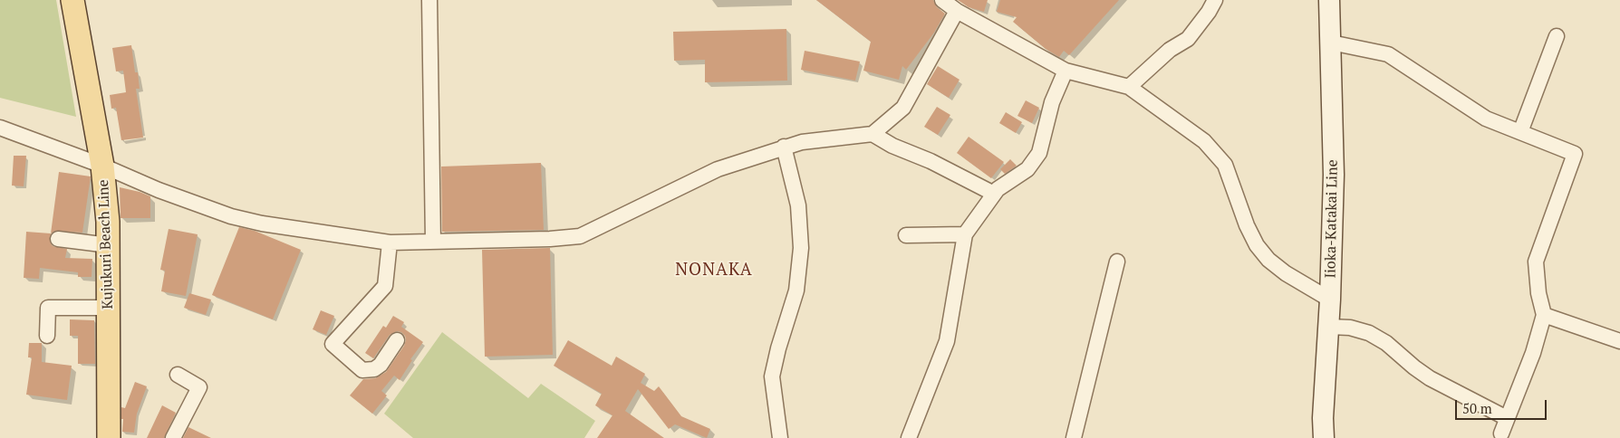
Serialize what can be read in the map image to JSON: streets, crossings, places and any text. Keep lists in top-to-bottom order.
{
  "streets": {
    "main road": ["Iioka-Katakai Line", "Kujukuri Beach Line"]
  },
  "districts": ["NONAKA"],
  "scale_bar": "50 m"
}
